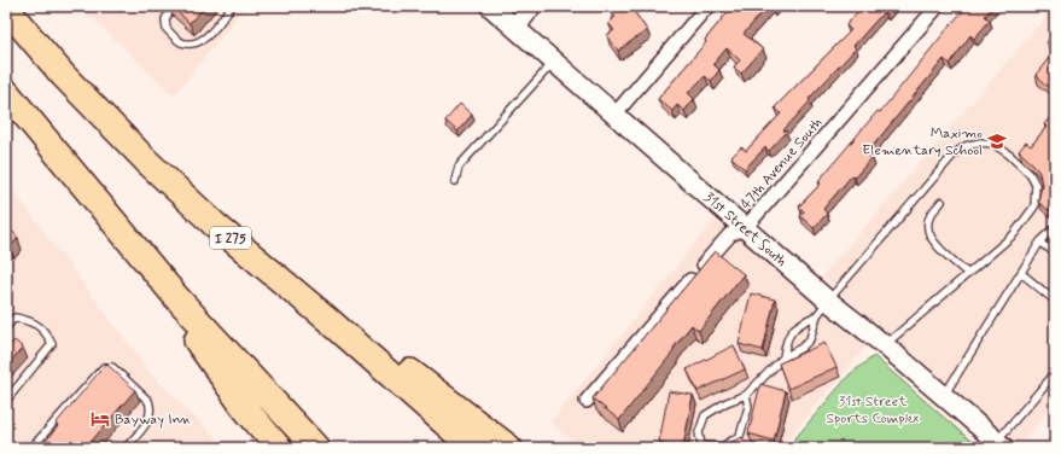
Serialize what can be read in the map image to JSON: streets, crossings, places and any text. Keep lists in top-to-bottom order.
{
  "streets": {
    "highway": ["I 275"],
    "street": ["47th Avenue South", "31st Street South"]
  },
  "crossings": [
    ["47th Avenue South", "31st Street South"]
  ],
  "parks": ["31st Street Sports Complex"],
  "places": {
    "school or university": ["Maximo Elementary School"],
    "hotel": ["Bayway Inn"]
  }
}
